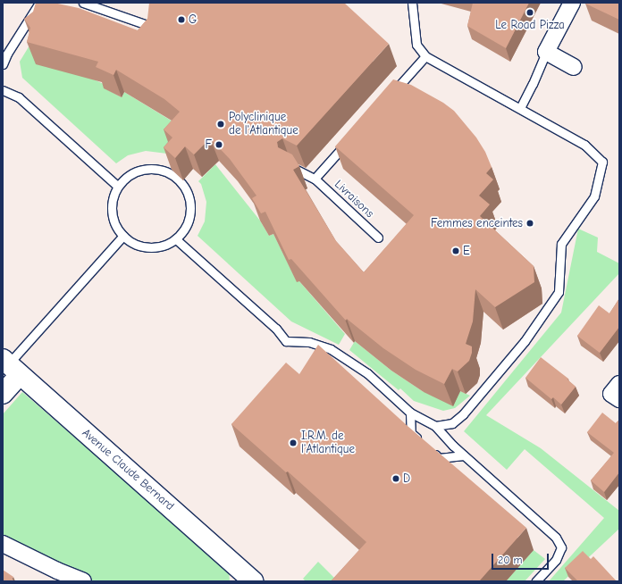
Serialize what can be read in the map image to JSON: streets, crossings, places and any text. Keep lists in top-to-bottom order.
{
  "streets": {
    "street": ["Avenue Claude Bernard"],
    "lane": ["Livraisons"]
  },
  "places": [
    "Le Road Pizza",
    "G",
    "Polyclinique de l'Atlantique",
    "F",
    "Femmes enceintes",
    "E",
    "I.R.M. de l'Atlantique",
    "D"
  ],
  "scale_bar": "20 m"
}
